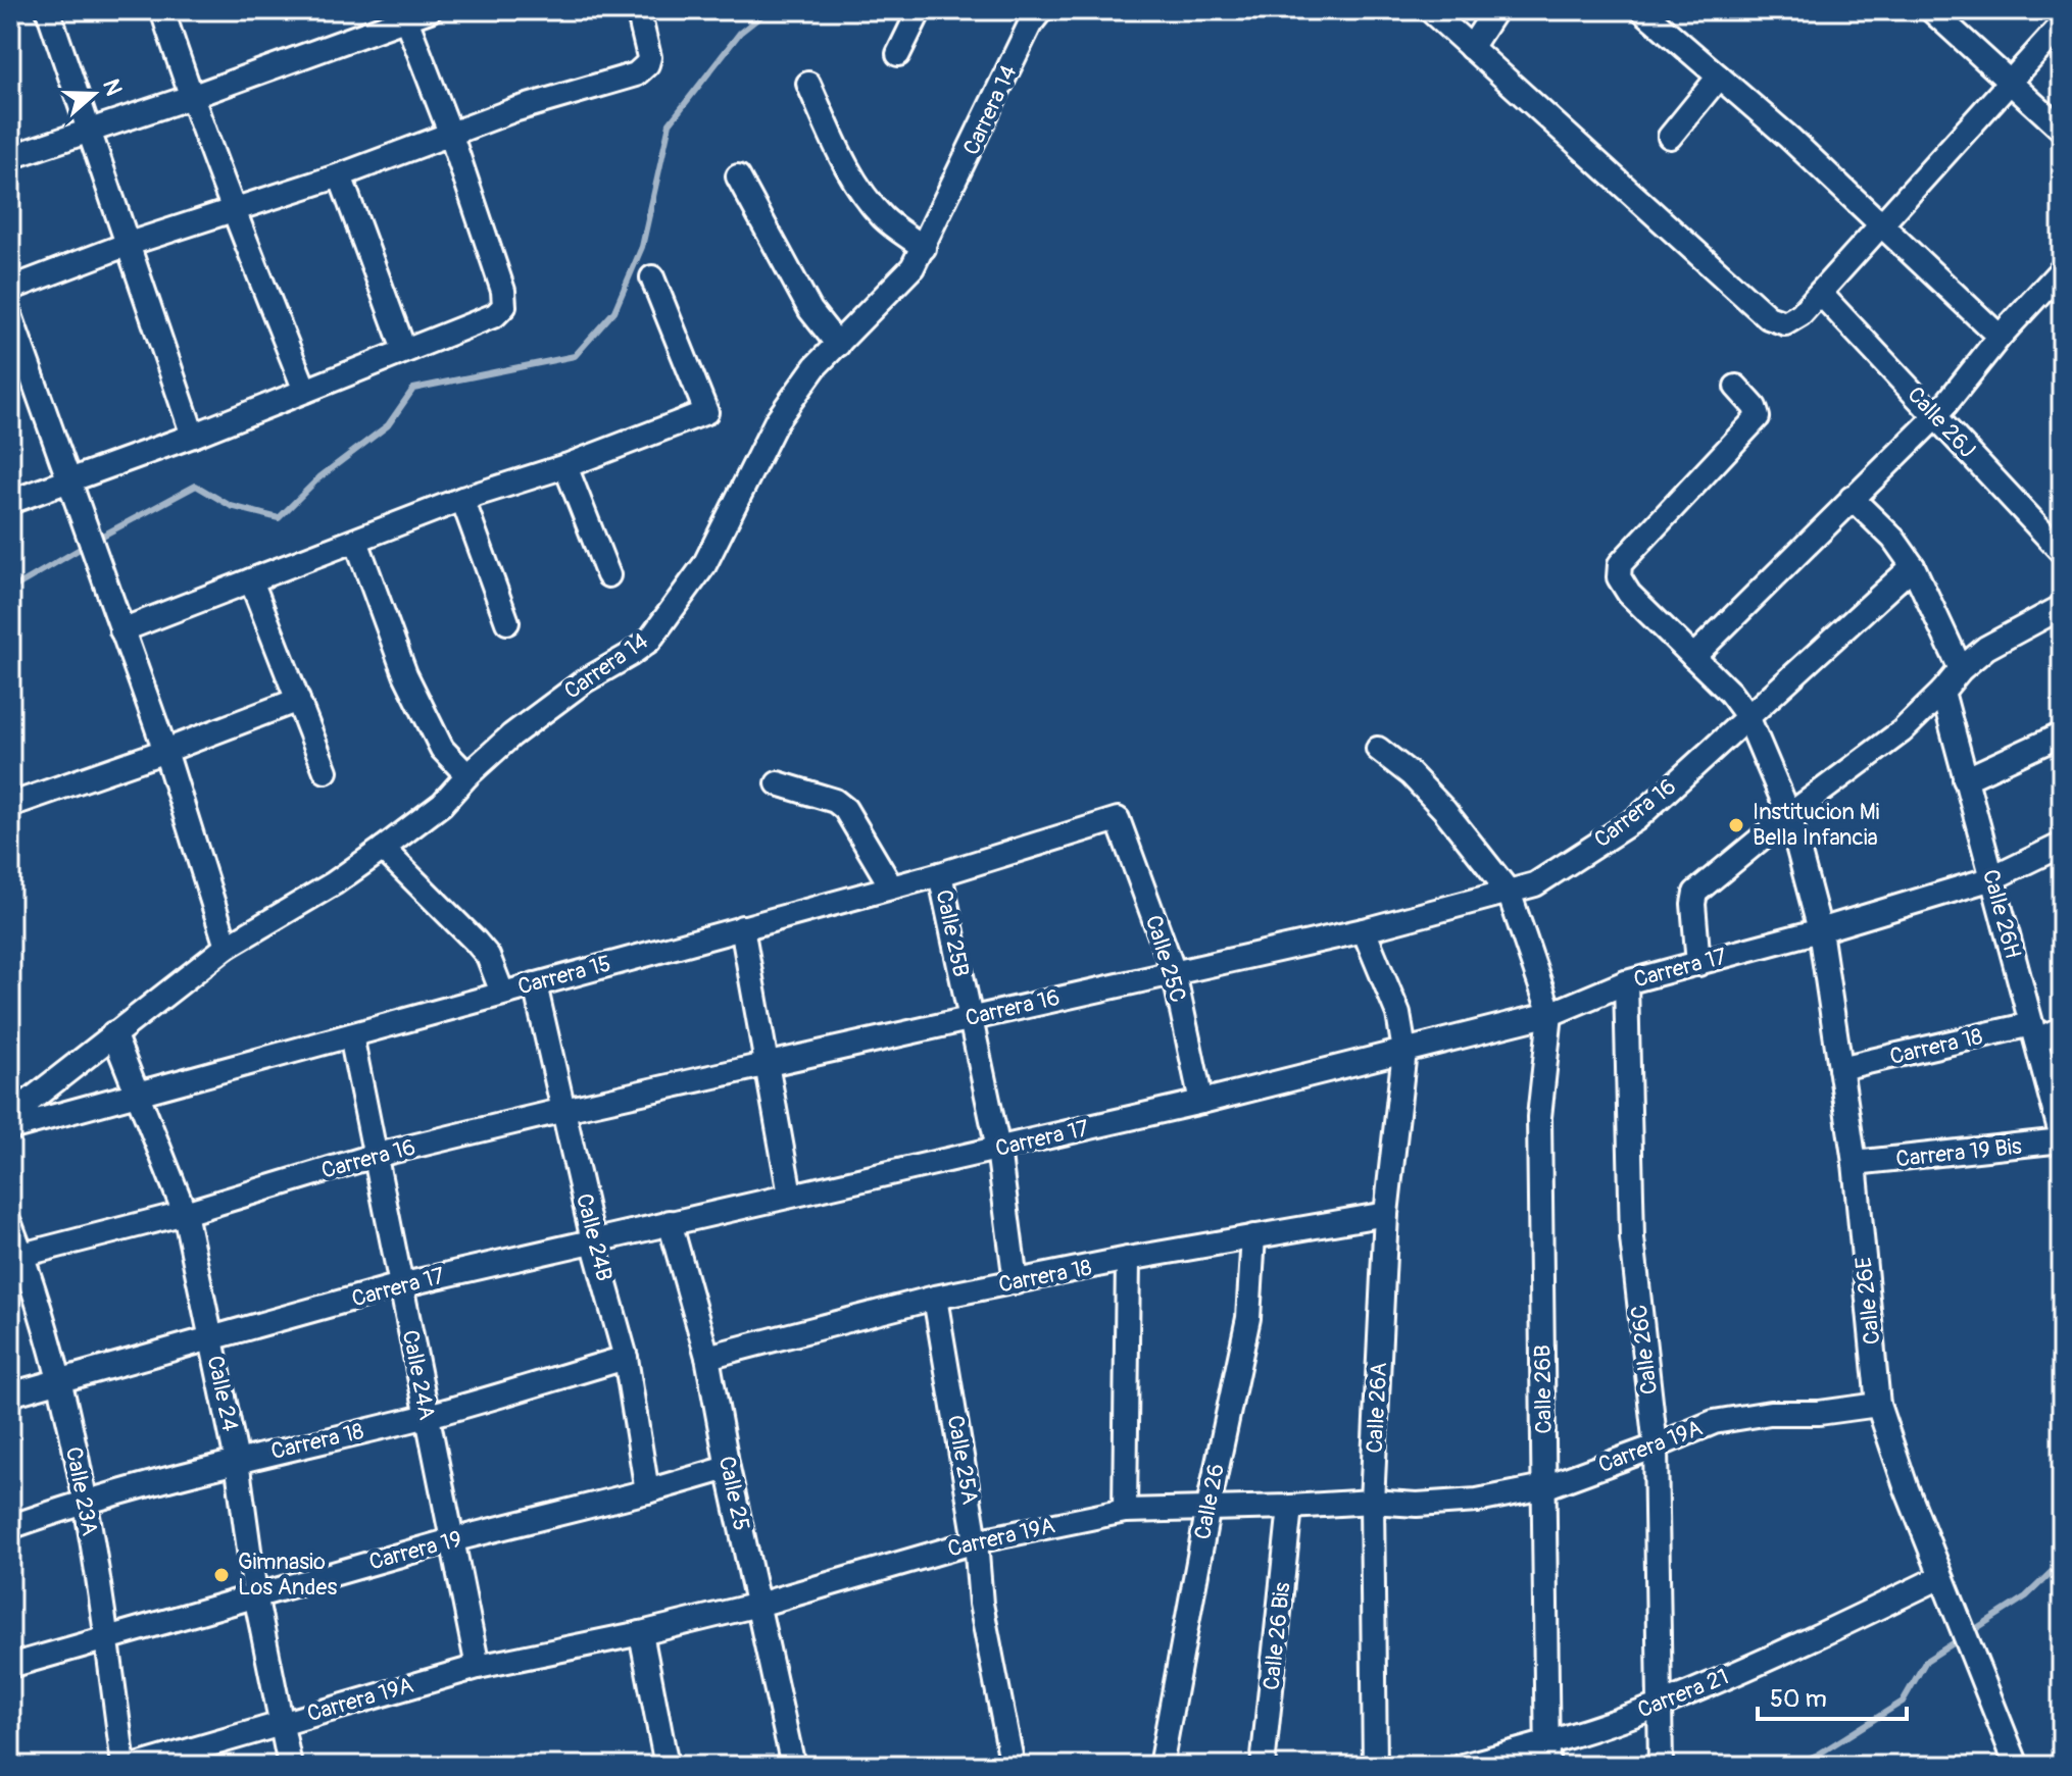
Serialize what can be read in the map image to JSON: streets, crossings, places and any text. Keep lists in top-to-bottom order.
{
  "streets": {
    "street": [
      "Carrera 14",
      "Calle 26J",
      "Carrera 16",
      "Calle 26H",
      "Calle 25B",
      "Calle 25C",
      "Carrera 17",
      "Carrera 15",
      "Carrera 18",
      "Carrera 19 Bis",
      "Calle 24B",
      "Calle 26E",
      "Calle 26C",
      "Calle 24A",
      "Calle 26B",
      "Calle 24",
      "Calle 26A",
      "Carrera 19A",
      "Calle 25A",
      "Calle 23A",
      "Calle 25",
      "Calle 26",
      "Carrera 19",
      "Calle 26 Bis",
      "Carrera 21"
    ]
  },
  "crossings": [
    ["Carrera 14", "Calle 24"],
    ["Carrera 16", "Calle 25B"],
    ["Carrera 16", "Calle 25C"],
    ["Carrera 16", "Calle 24B"],
    ["Carrera 16", "Calle 26E"],
    ["Carrera 16", "Calle 24A"],
    ["Carrera 16", "Calle 24"],
    ["Carrera 16", "Calle 26A"],
    ["Carrera 16", "Calle 23A"],
    ["Calle 26H", "Carrera 17"],
    ["Calle 26H", "Carrera 18"],
    ["Calle 26H", "Carrera 19 Bis"],
    ["Calle 25B", "Carrera 17"],
    ["Calle 25B", "Carrera 15"],
    ["Calle 25B", "Carrera 18"],
    ["Calle 25C", "Carrera 17"],
    ["Calle 25C", "Carrera 15"],
    ["Carrera 17", "Calle 24B"],
    ["Carrera 17", "Calle 26E"],
    ["Carrera 17", "Calle 26C"],
    ["Carrera 17", "Calle 24A"],
    ["Carrera 17", "Calle 26B"],
    ["Carrera 17", "Calle 24"],
    ["Carrera 17", "Calle 26A"],
    ["Carrera 17", "Calle 23A"],
    ["Carrera 17", "Calle 25"],
    ["Carrera 15", "Calle 24B"],
    ["Carrera 15", "Calle 24A"],
    ["Carrera 15", "Calle 24"],
    ["Carrera 18", "Calle 24B"],
    ["Carrera 18", "Calle 26E"],
    ["Carrera 18", "Calle 24A"],
    ["Carrera 18", "Calle 24"],
    ["Carrera 18", "Calle 26A"],
    ["Carrera 18", "Calle 25A"],
    ["Carrera 18", "Calle 23A"],
    ["Carrera 18", "Calle 25"],
    ["Carrera 18", "Calle 26"],
    ["Carrera 19 Bis", "Calle 26E"],
    ["Calle 24B", "Carrera 19"],
    ["Calle 26E", "Carrera 19A"],
    ["Calle 26E", "Carrera 21"],
    ["Calle 26C", "Carrera 19A"],
    ["Calle 26C", "Carrera 21"],
    ["Calle 24A", "Carrera 19A"],
    ["Calle 24A", "Carrera 19"],
    ["Calle 26B", "Carrera 19A"],
    ["Calle 26B", "Carrera 21"],
    ["Calle 24", "Carrera 19A"],
    ["Calle 24", "Carrera 19"],
    ["Calle 26A", "Carrera 19A"],
    ["Carrera 19A", "Calle 25A"],
    ["Carrera 19A", "Calle 25"],
    ["Carrera 19A", "Calle 26"],
    ["Carrera 19A", "Calle 26 Bis"],
    ["Calle 23A", "Carrera 19"],
    ["Calle 25", "Carrera 19"]
  ],
  "places": ["Institucion Mi Bella Infancia", "Gimnasio Los Andes"],
  "scale_bar": "50 m",
  "north": "right"
}
